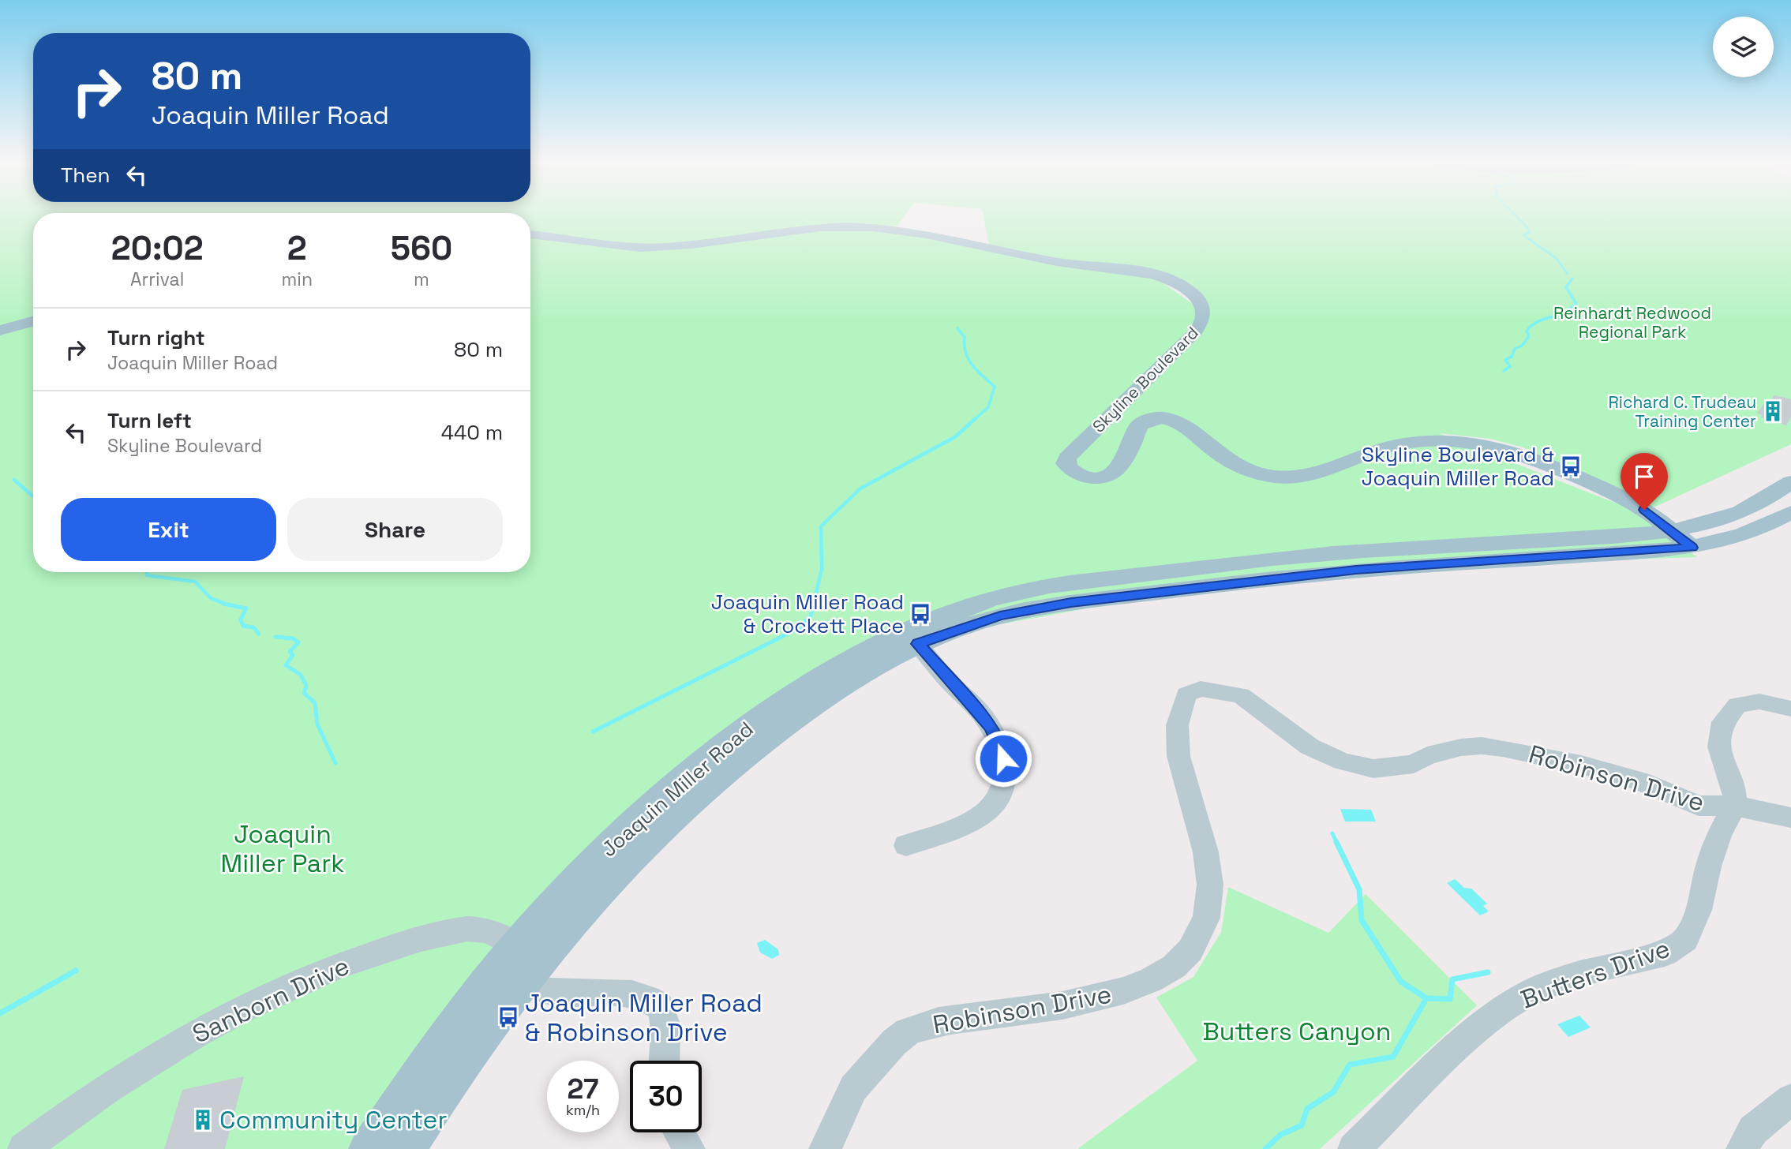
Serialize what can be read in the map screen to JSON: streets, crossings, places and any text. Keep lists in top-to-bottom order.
{
  "streets": {
    "main road": ["Skyline Boulevard", "Joaquin Miller Road"],
    "street": ["Robinson Drive", "Butters Drive", "Sanborn Drive"]
  },
  "crossings": [
    ["Skyline Boulevard", "Joaquin Miller Road"],
    ["Robinson Drive", "Butters Drive"],
    ["Joaquin Miller Road", "Sanborn Drive"]
  ],
  "parks": ["Reinhardt Redwood Regional Park", "Joaquin Miller Park", "Butters Canyon"],
  "places": {
    "building": ["Richard C. Trudeau Training Center", "Community Center"],
    "bus stop": ["Skyline Boulevard & Joaquin Miller Road", "Joaquin Miller Road & Crockett Place", "Joaquin Miller Road & Robinson Drive"]
  },
  "page": {
    "turn": ["80 m", "Joaquin Miller Road"],
    "then": "Then",
    "eta": [
      "20:02",
      "Arrival",
      "2",
      "min",
      "560",
      "m"
    ],
    "list": [
      {
        "name": "Turn right",
        "note": "Joaquin Miller Road",
        "value": "80 m"
      },
      {
        "name": "Turn left",
        "note": "Skyline Boulevard",
        "value": "440 m"
      }
    ],
    "buttons": ["Exit", "Share"],
    "speed": "27 km/h",
    "limit": "30"
  }
}
